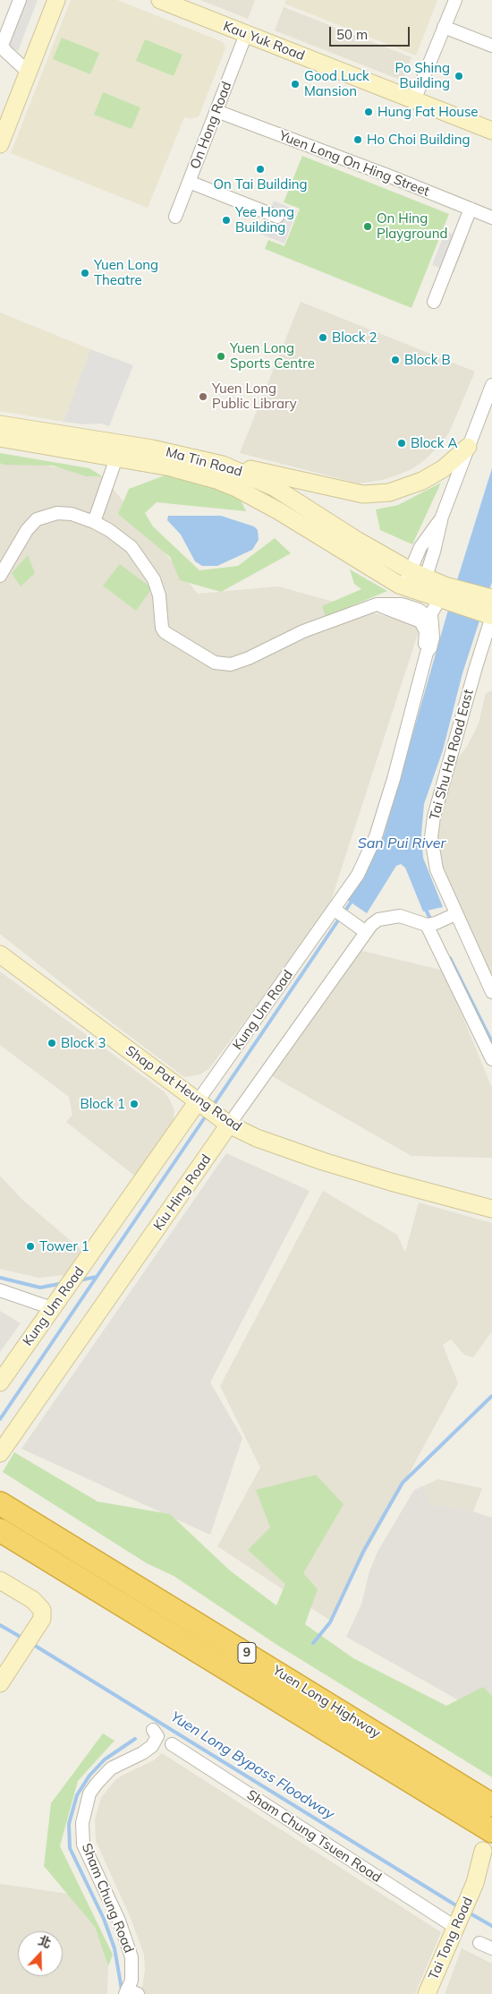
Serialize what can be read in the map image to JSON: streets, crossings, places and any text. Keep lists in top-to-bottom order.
{
  "streets": {
    "highway": ["9", "Yuen Long Highway"],
    "street": [
      "Kau Yuk Road",
      "On Hong Road",
      "Yuen Long On Hing Street",
      "Ma Tin Road",
      "Tai Shu Ha Road East",
      "Kung Um Road",
      "Shap Pat Heung Road",
      "Kiu Hing Road",
      "Sham Chung Tsuen Road",
      "Sham Chung Road",
      "Tai Tong Road"
    ]
  },
  "crossings": [
    ["Kau Yuk Road", "On Hong Road"],
    ["On Hong Road", "Yuen Long On Hing Street"],
    ["Ma Tin Road", "Tai Shu Ha Road East"],
    ["Ma Tin Road", "Kung Um Road"],
    ["Kung Um Road", "Shap Pat Heung Road"],
    ["Shap Pat Heung Road", "Kiu Hing Road"],
    ["Yuen Long Highway", "Tai Tong Road"],
    ["Sham Chung Tsuen Road", "Tai Tong Road"]
  ],
  "water": ["San Pui River", "Yuen Long Bypass Floodway"],
  "places": [
    "Po Shing Building",
    "Good Luck Mansion",
    "Hung Fat House",
    "Ho Choi Building",
    "On Tai Building",
    "Yee Hong Building",
    "On Hing Playground",
    "Yuen Long Theatre",
    "Block 2",
    "Yuen Long Sports Centre",
    "Block B",
    "Yuen Long Public Library",
    "Block A",
    "Block 3",
    "Block 1",
    "Tower 1"
  ],
  "scale_bar": "50 m",
  "north": "top"
}
